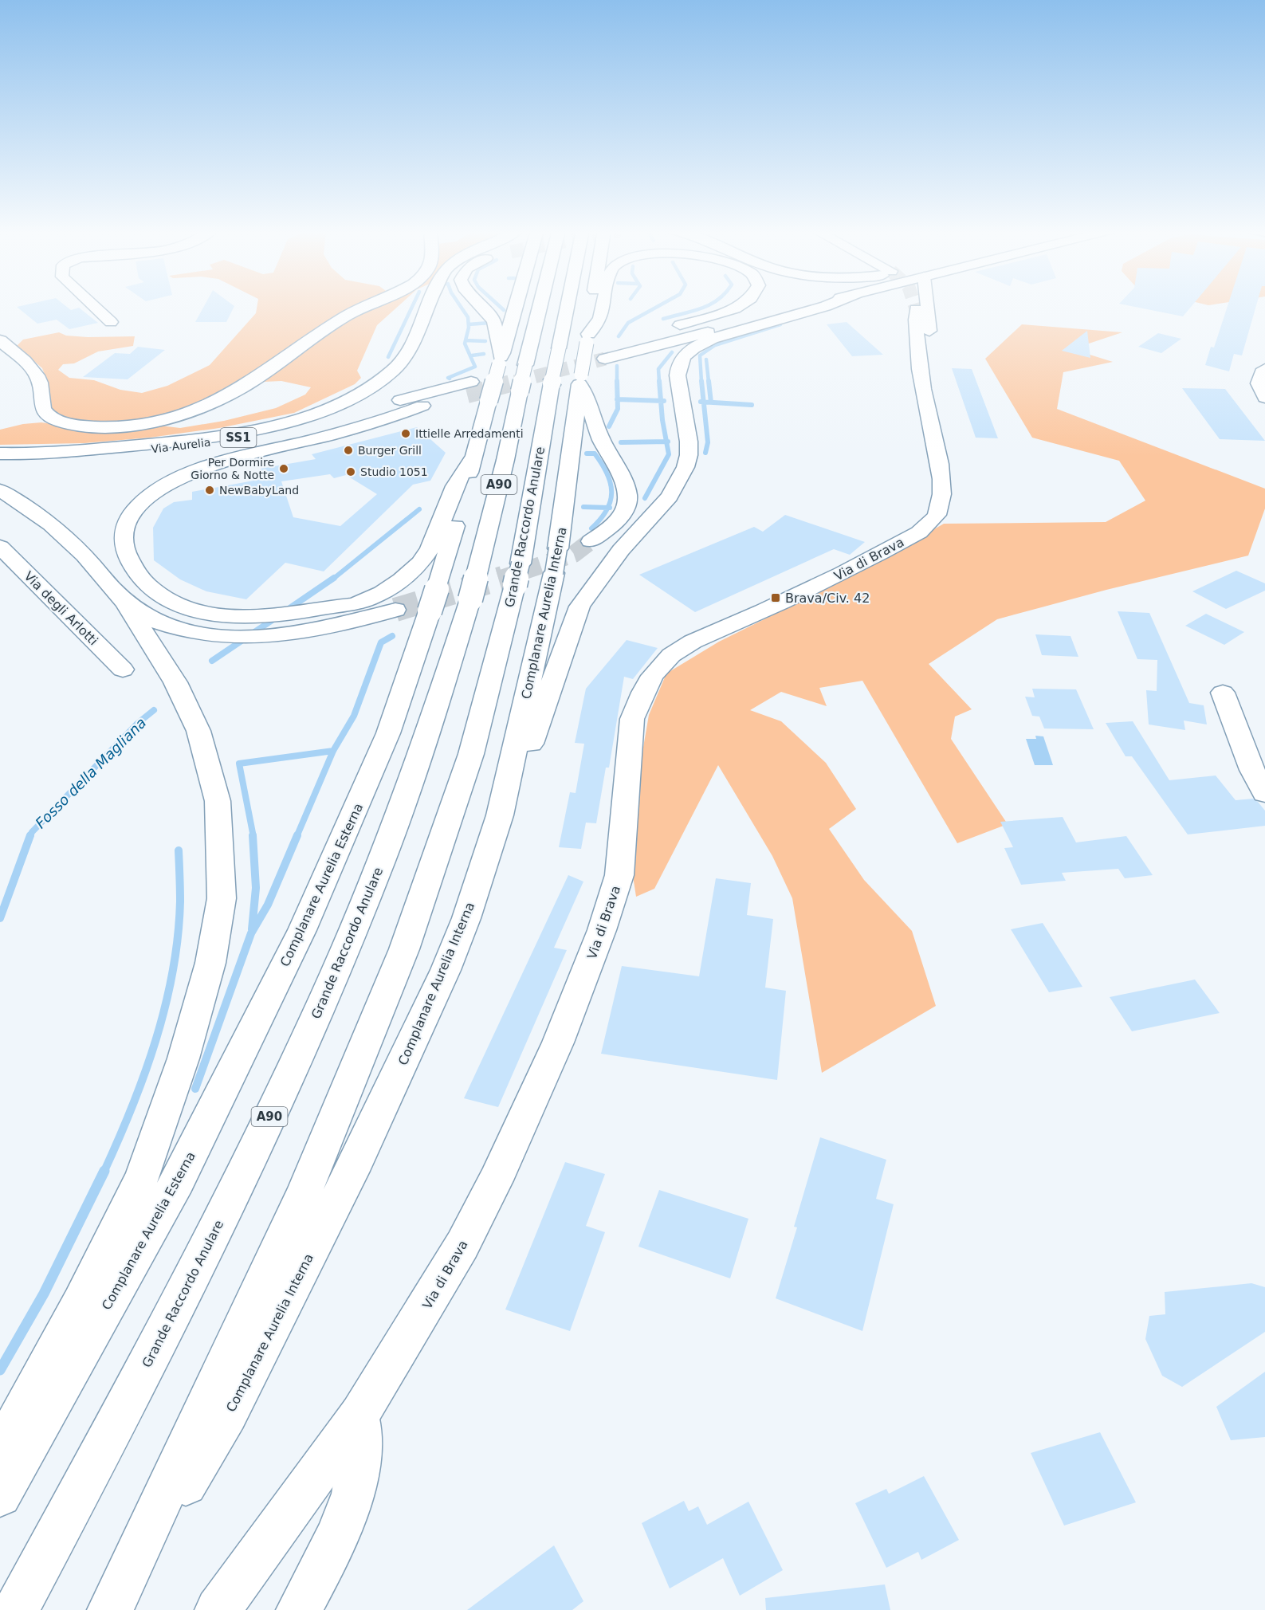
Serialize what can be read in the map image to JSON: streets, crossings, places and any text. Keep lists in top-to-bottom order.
{
  "streets": {
    "main road": [
      "SS1",
      "Via Aurelia",
      "A90",
      "Grande Raccordo Anulare",
      "Via di Brava",
      "Via degli Arlotti",
      "Complanare Aurelia Interna",
      "Complanare Aurelia Esterna"
    ]
  },
  "crossings": [
    ["Grande Raccordo Anulare", "Complanare Aurelia Interna"]
  ],
  "water": ["Fosso della Magliana"],
  "places": {
    "other": [
      "Ittielle Arredamenti",
      "Burger Grill",
      "Per Dormire Giorno & Notte",
      "Studio 1051",
      "NewBabyLand"
    ],
    "transit": ["Brava/Civ. 42"]
  }
}
